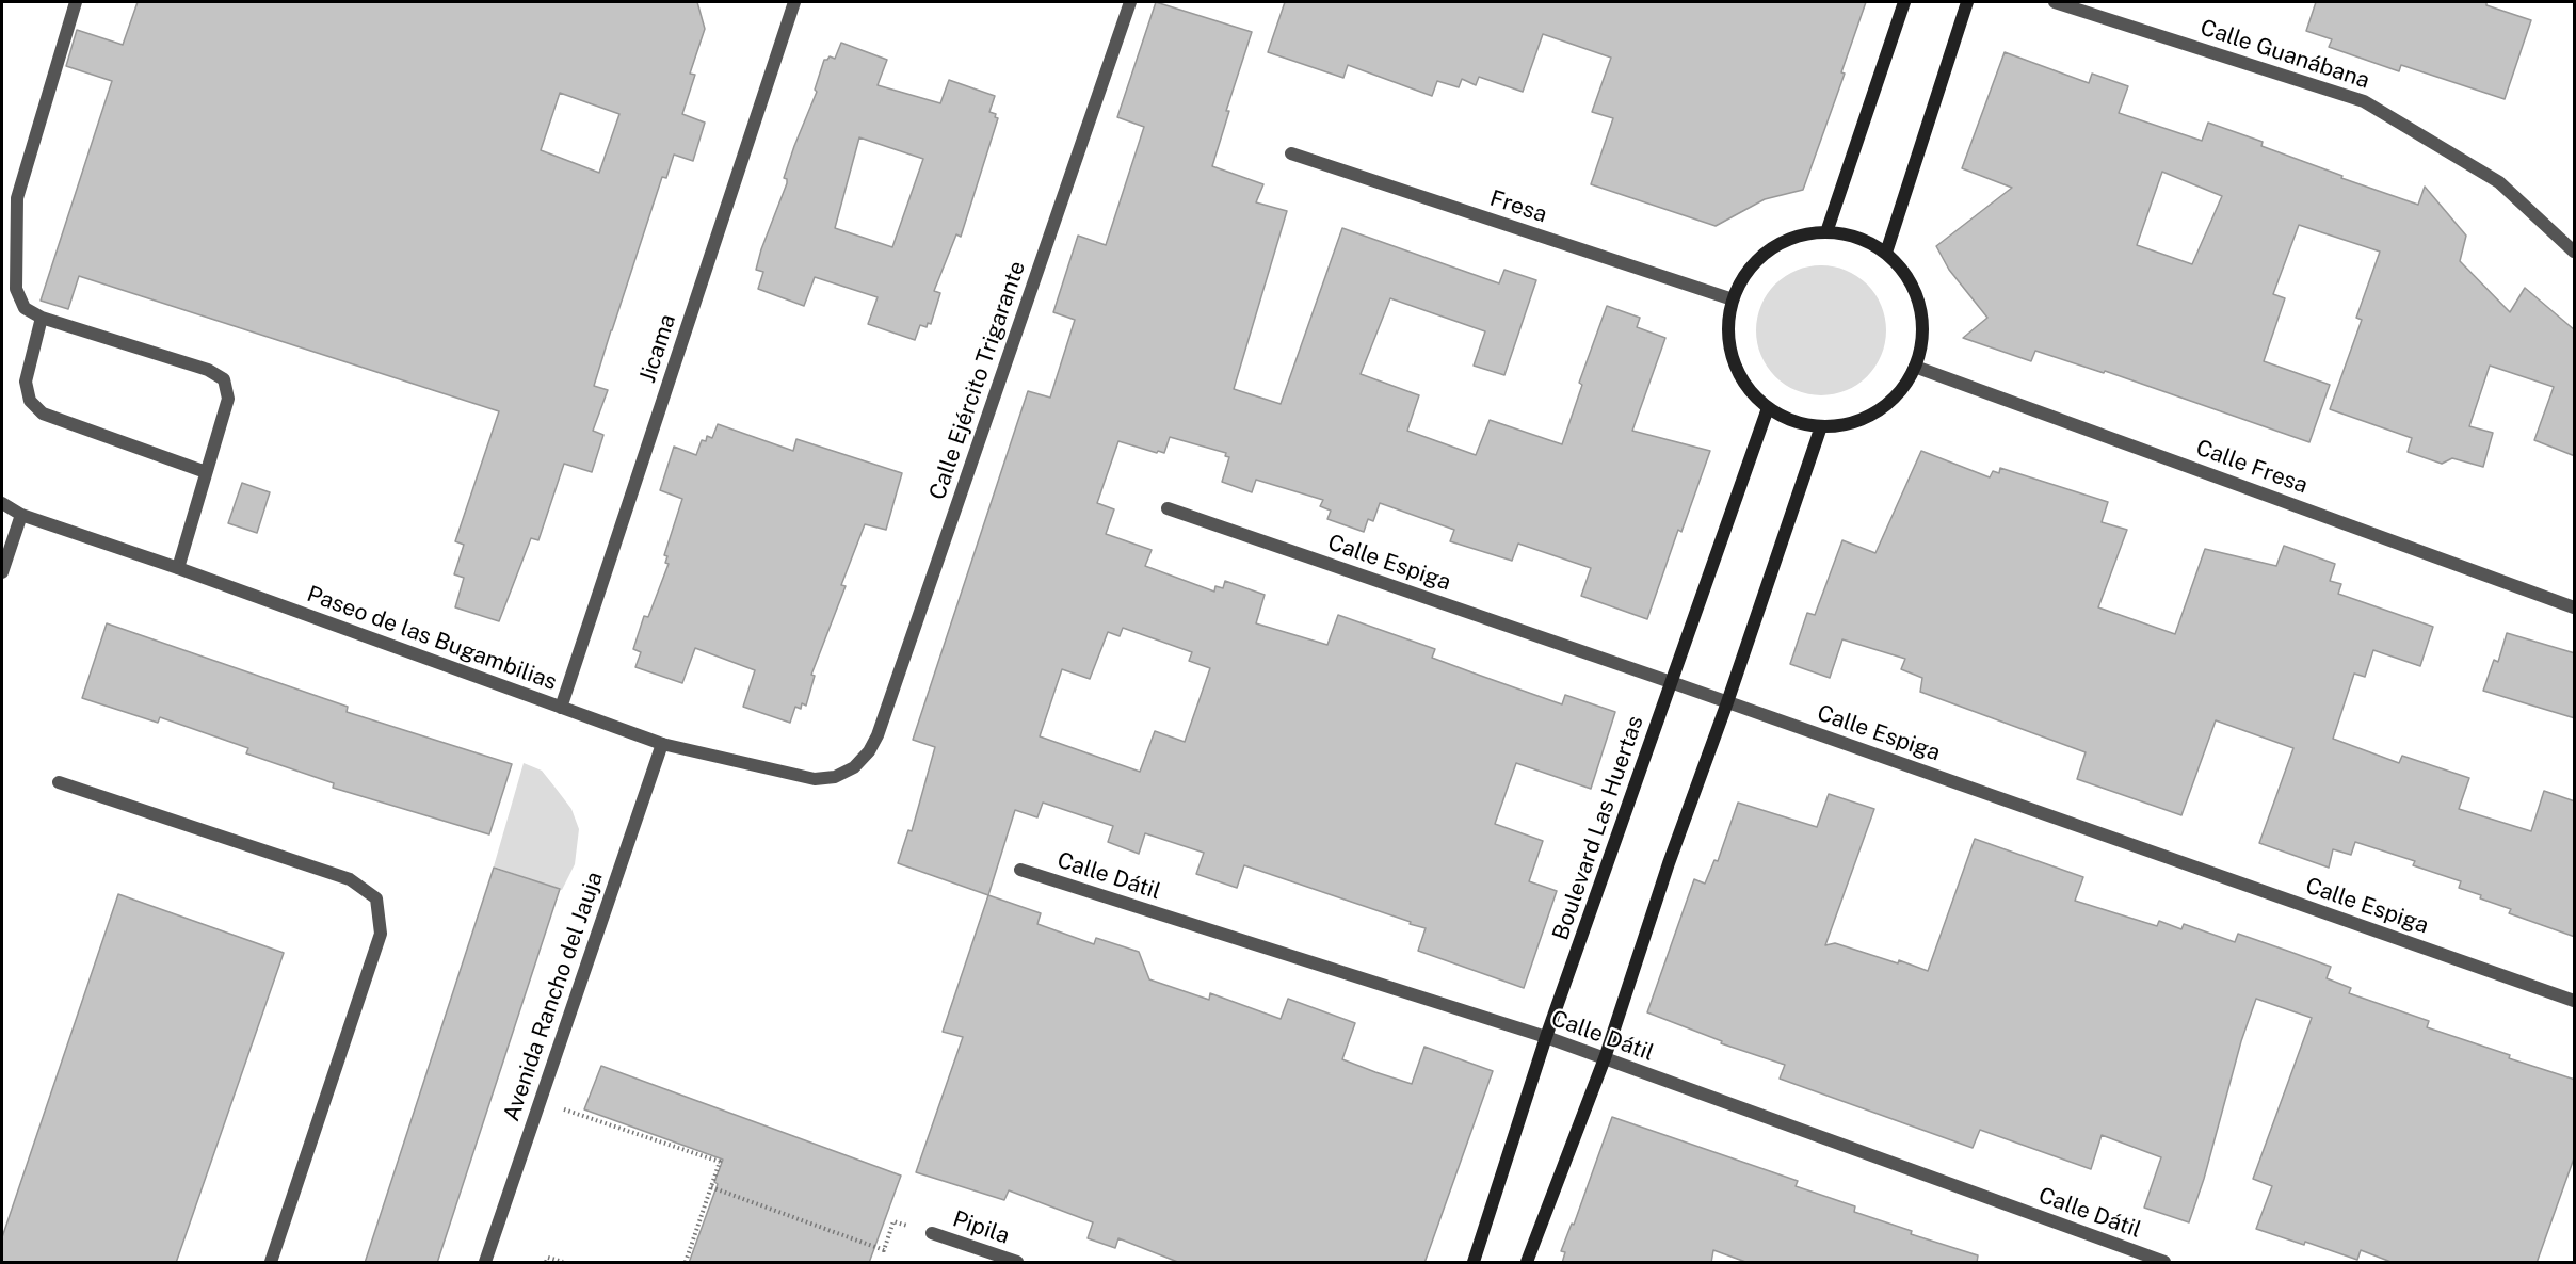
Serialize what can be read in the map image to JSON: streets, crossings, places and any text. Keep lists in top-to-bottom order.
{
  "streets": {
    "main road": ["Boulevard Las Huertas"],
    "street": [
      "Calle Guanábana",
      "Fresa",
      "Jicama",
      "Calle Ejército Trigarante",
      "Calle Fresa",
      "Calle Espiga",
      "Paseo de las Bugambilias",
      "Calle Dátil",
      "Avenida Rancho del Jauja",
      "Pipila"
    ]
  },
  "crossings": [
    ["Fresa", "Calle Fresa"],
    ["Fresa", "Boulevard Las Huertas"],
    ["Jicama", "Paseo de las Bugambilias"],
    ["Calle Ejército Trigarante", "Paseo de las Bugambilias"],
    ["Calle Fresa", "Boulevard Las Huertas"],
    ["Calle Espiga", "Boulevard Las Huertas"],
    ["Paseo de las Bugambilias", "Avenida Rancho del Jauja"],
    ["Boulevard Las Huertas", "Calle Dátil"]
  ]
}
